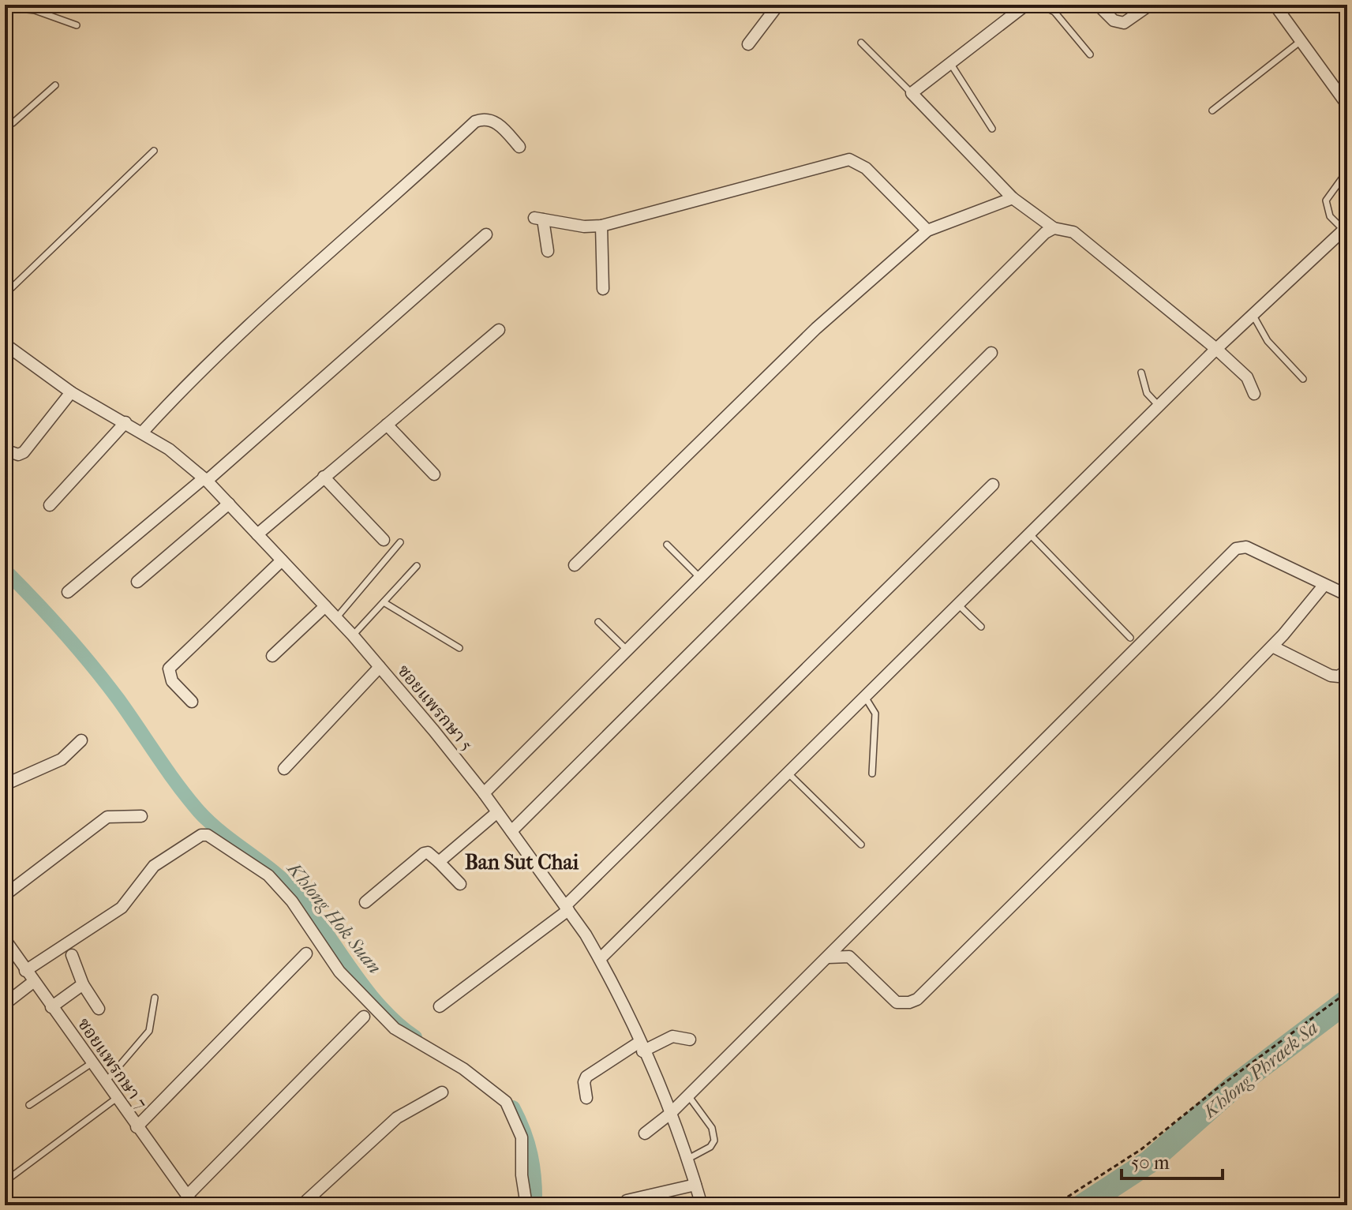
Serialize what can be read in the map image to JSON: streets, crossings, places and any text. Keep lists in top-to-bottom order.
{
  "streets": {
    "street": ["ซอยแพรกษา 5", "ซอยแพรกษา 7"]
  },
  "districts": ["Ban Sut Chai"],
  "water": ["Khlong Hok Suan", "Khlong Phraek Sa"],
  "scale_bar": "50 m"
}
